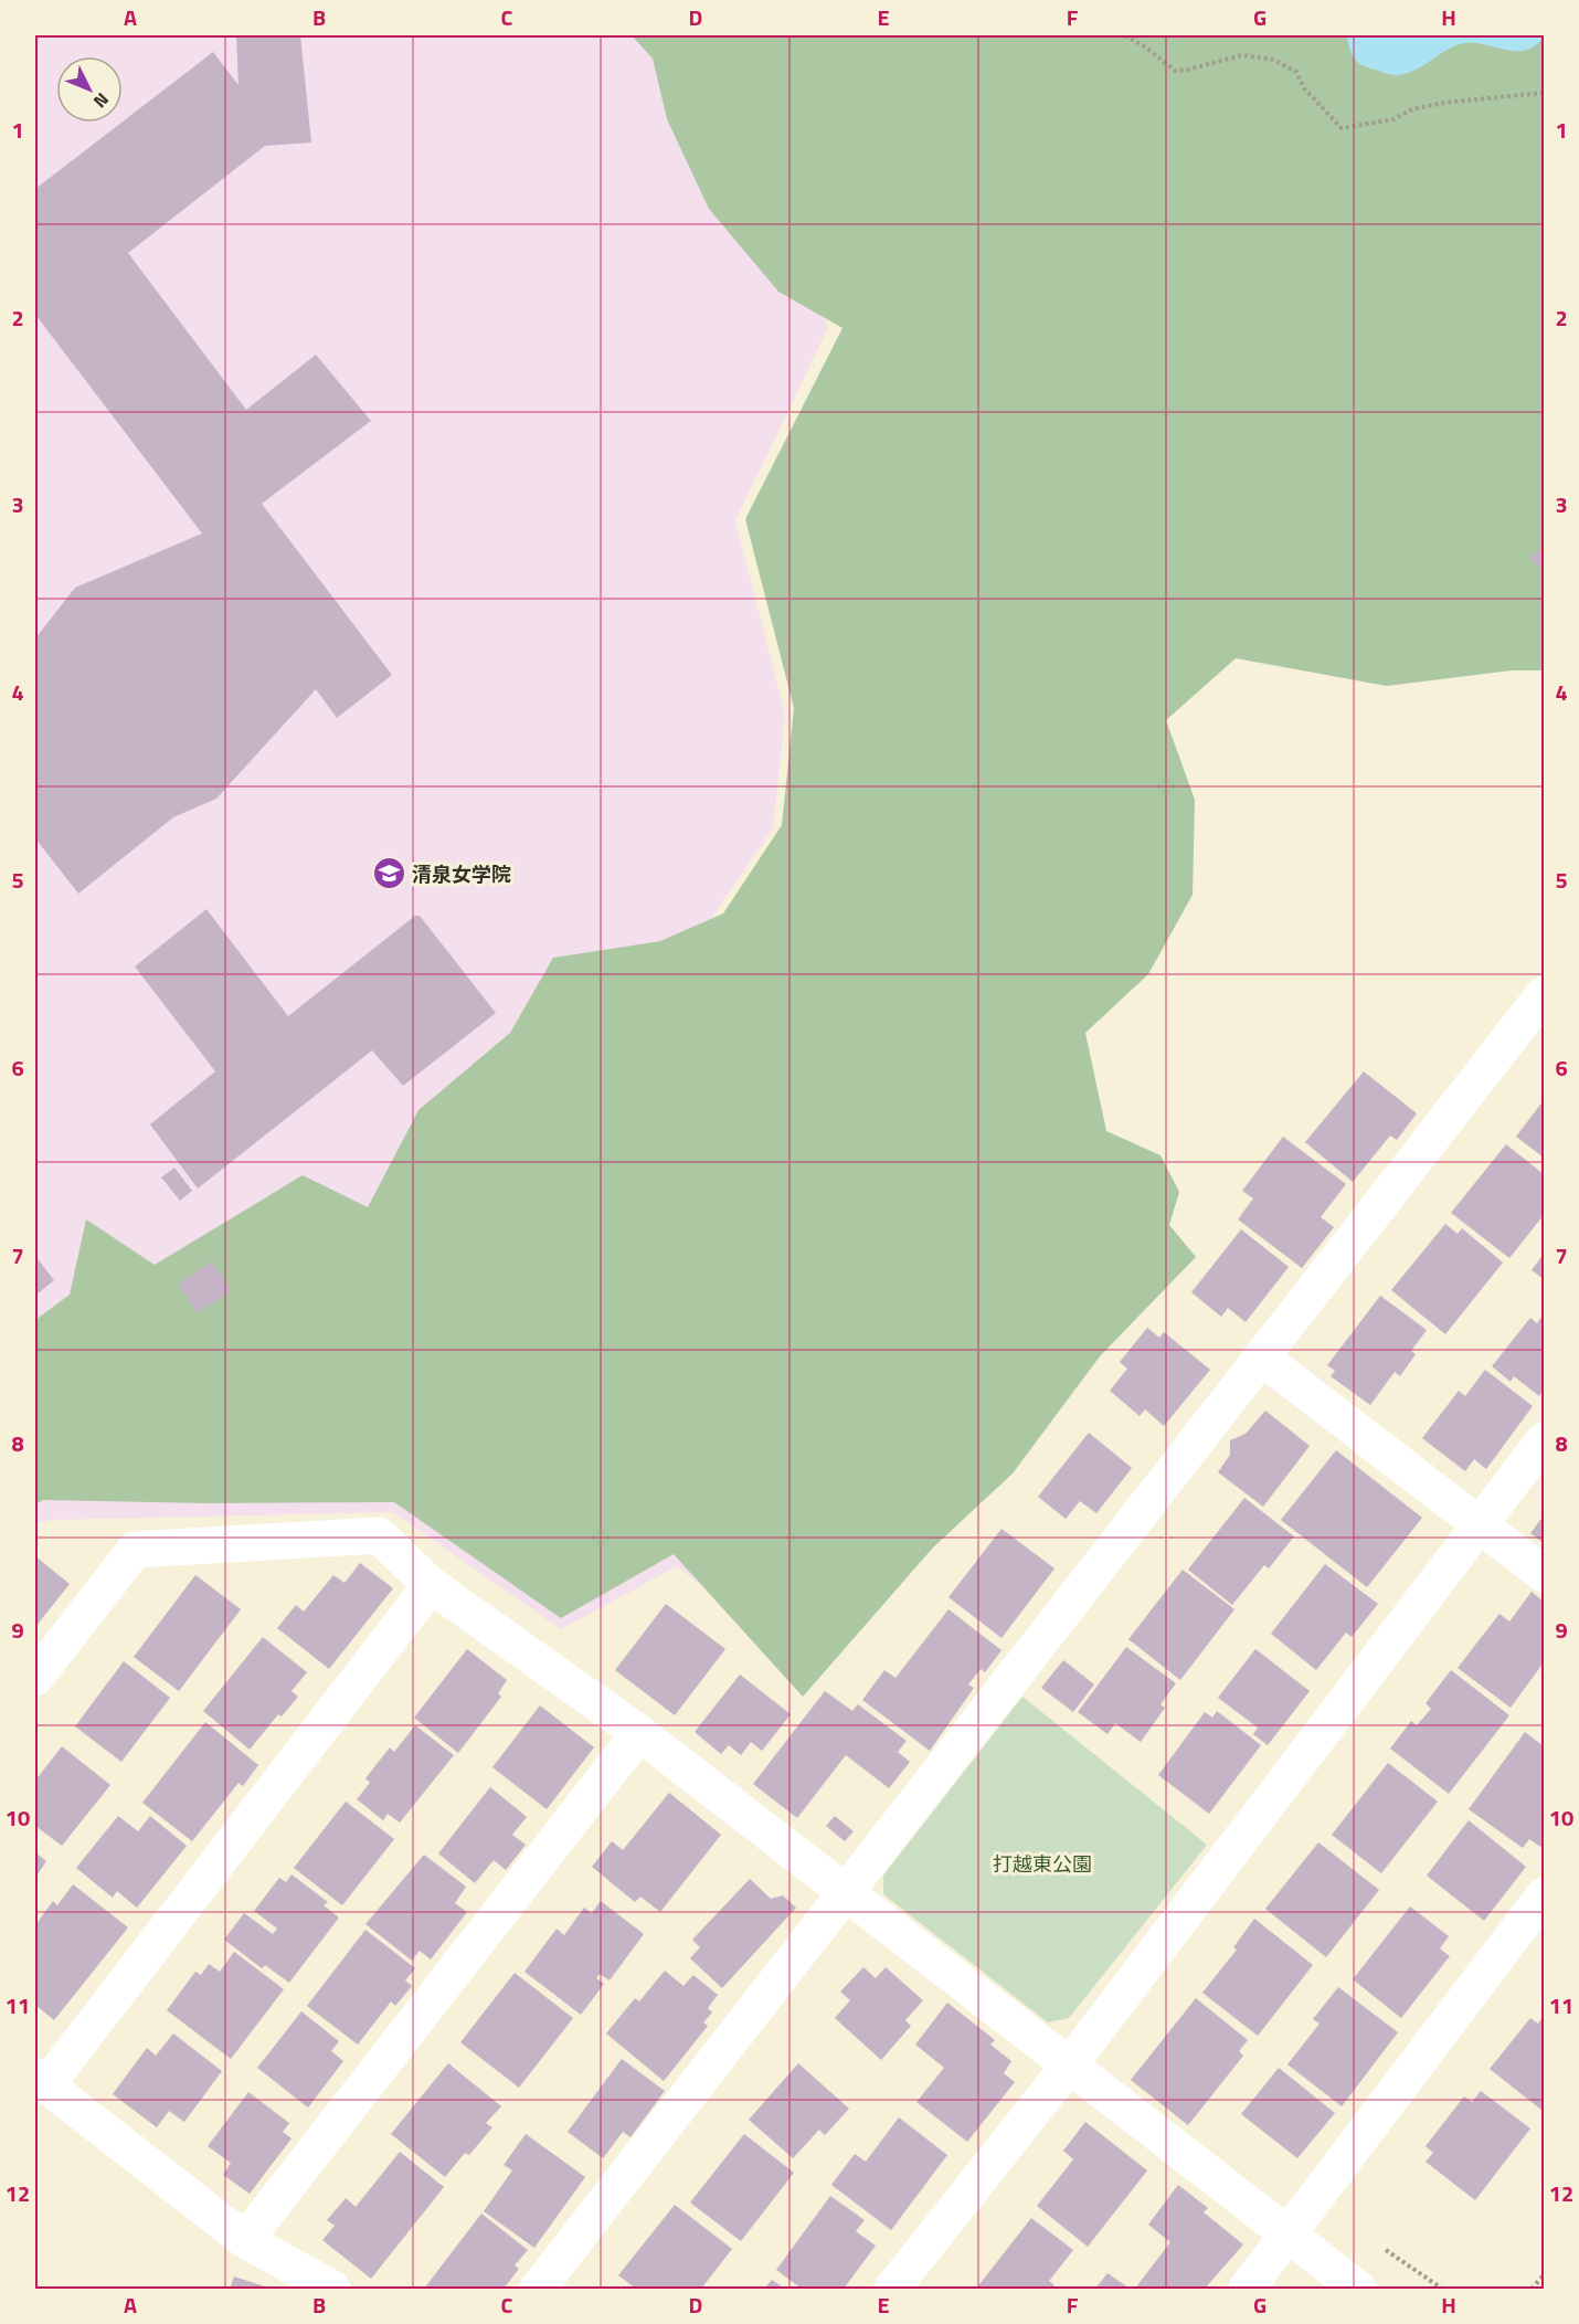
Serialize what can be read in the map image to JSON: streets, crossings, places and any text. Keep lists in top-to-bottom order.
{
  "parks": ["打越東公園"],
  "places": {
    "school or university": ["清泉女学院"]
  },
  "north": "bottom right",
  "grid": {
    "columns": [
      "A",
      "B",
      "C",
      "D",
      "E",
      "F",
      "G",
      "H"
    ],
    "rows": [
      "1",
      "2",
      "3",
      "4",
      "5",
      "6",
      "7",
      "8",
      "9",
      "10",
      "11",
      "12"
    ]
  }
}
